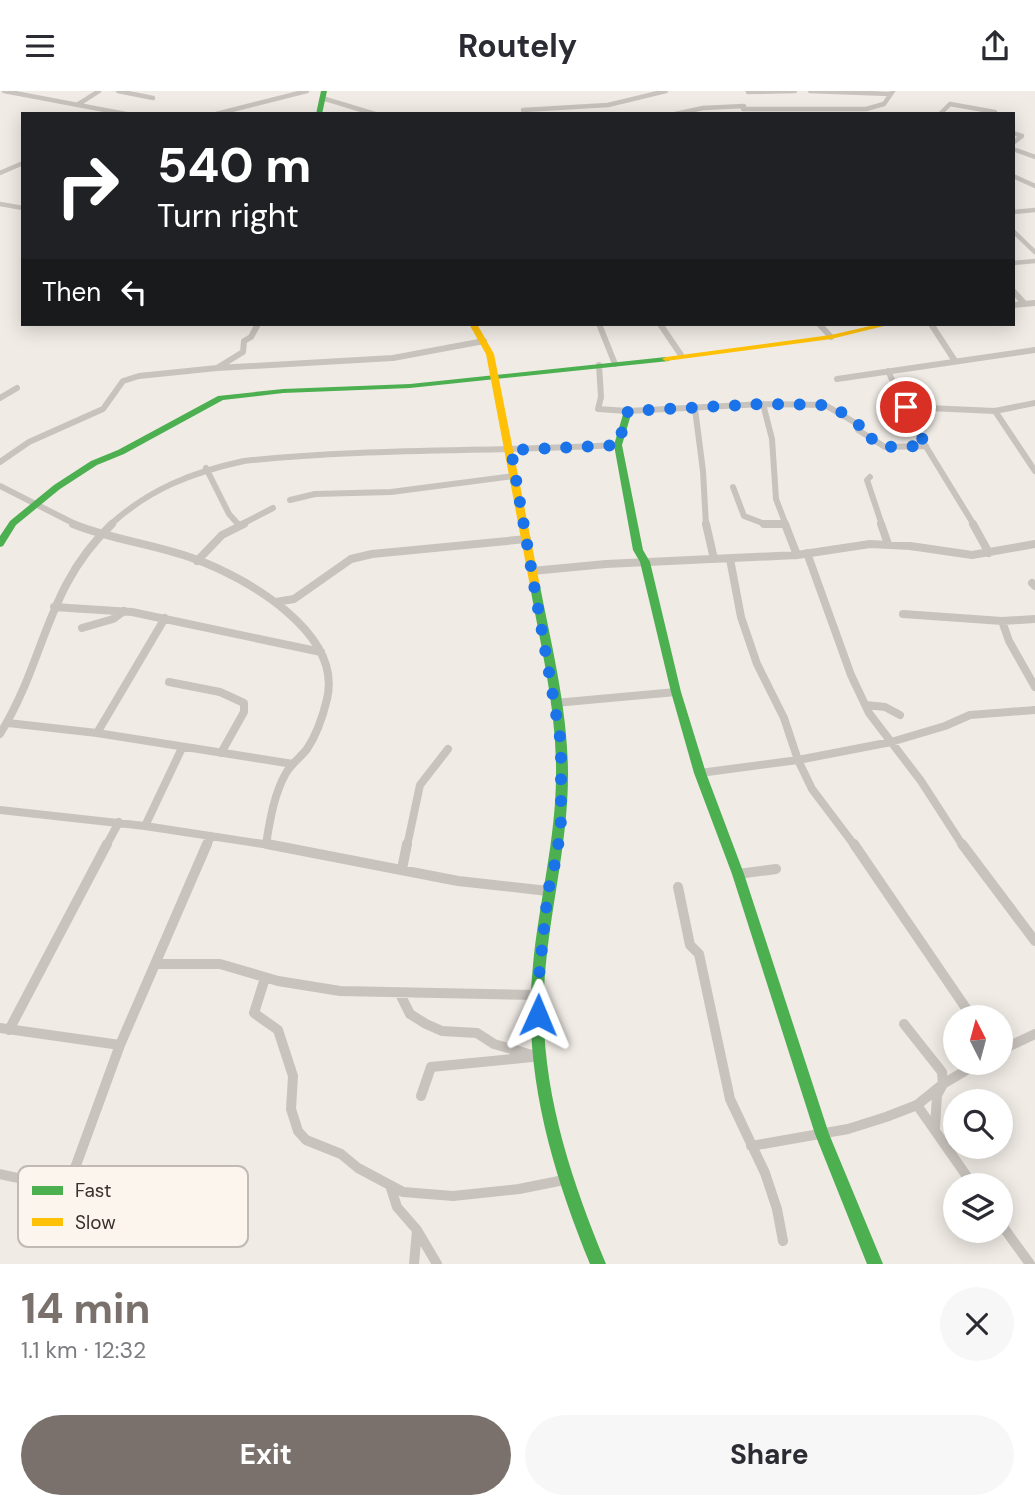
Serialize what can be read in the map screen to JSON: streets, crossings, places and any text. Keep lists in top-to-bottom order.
{
  "legend": ["Fast", "Slow"],
  "north": "top",
  "page": {
    "header": "Routely",
    "turn": ["540 m", "Turn right"],
    "then": "Then",
    "heading": ["14 min", "1.1 km · 12:32"],
    "buttons": ["Exit", "Share"]
  }
}
